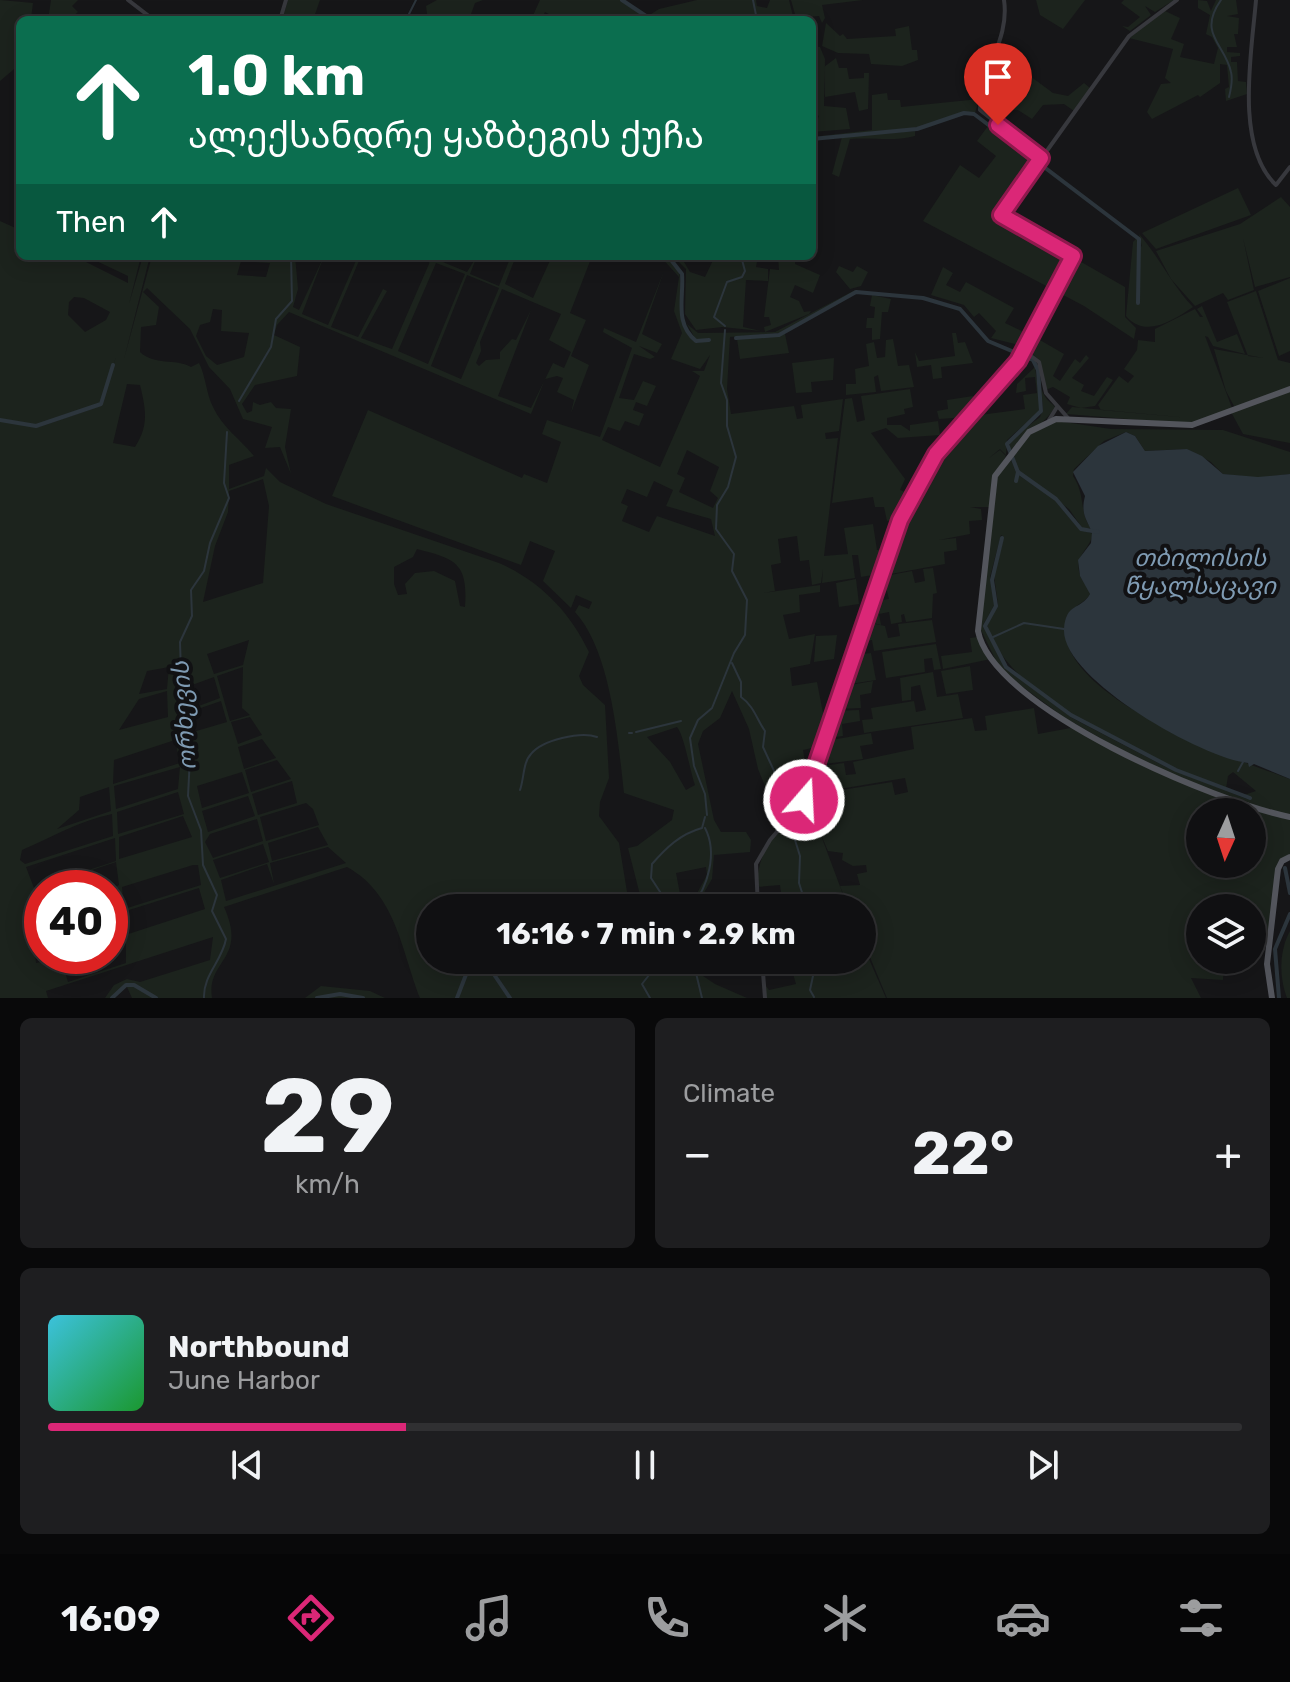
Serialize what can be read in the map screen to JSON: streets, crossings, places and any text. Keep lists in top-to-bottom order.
{
  "water": ["თბილისის წყალსაცავი", "ორხევის"],
  "north": "bottom",
  "page": {
    "turn": ["1.0 km", "ალექსანდრე ყაზბეგის ქუჩა"],
    "then": "Then",
    "limit": "40",
    "trip": "16:16 · 7 min · 2.9 km",
    "tile": [
      ["29", "km/h"],
      "Climate"
    ],
    "heat": ["−", "22°", "+"],
    "song": ["Northbound", "June Harbor"],
    "tabs": "16:09"
  }
}
